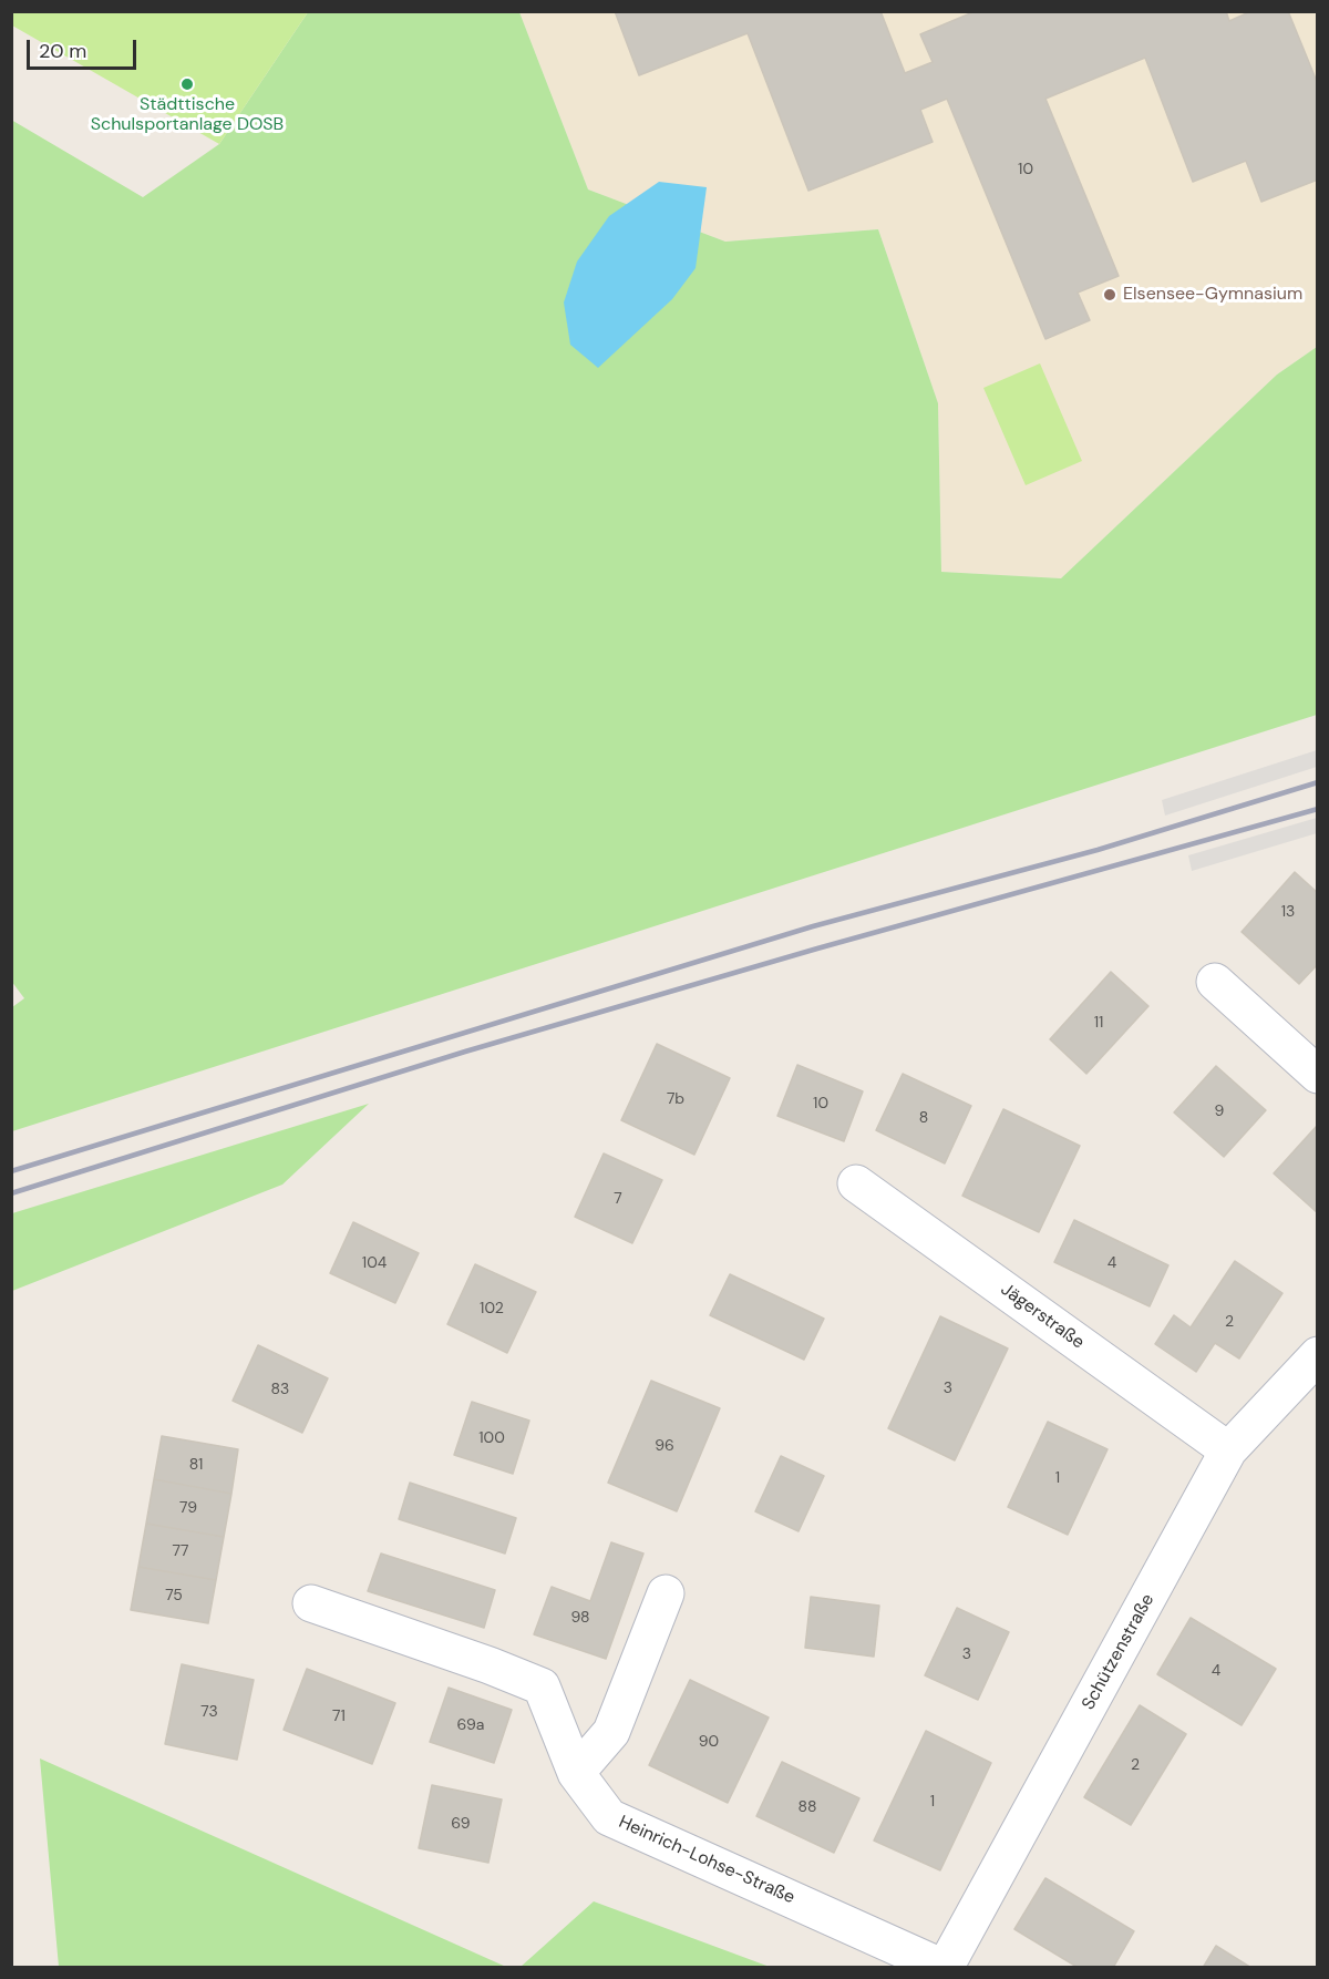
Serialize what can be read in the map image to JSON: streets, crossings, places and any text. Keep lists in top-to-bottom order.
{
  "streets": {
    "street": ["Jägerstraße", "Schützenstraße", "Heinrich-Lohse-Straße"]
  },
  "crossings": [
    ["Jägerstraße", "Schützenstraße"],
    ["Schützenstraße", "Heinrich-Lohse-Straße"]
  ],
  "places": ["Städttische Schulsportanlage DOSB", "Elsensee-Gymnasium"],
  "house_numbers": [
    "10",
    "13",
    "11",
    "7b",
    "10",
    "9",
    "8",
    "7",
    "104",
    "4",
    "102",
    "2",
    "3",
    "83",
    "100",
    "96",
    "81",
    "1",
    "79",
    "77",
    "75",
    "98",
    "3",
    "4",
    "73",
    "71",
    "69a",
    "90",
    "2",
    "1",
    "88",
    "69"
  ],
  "scale_bar": "20 m"
}
